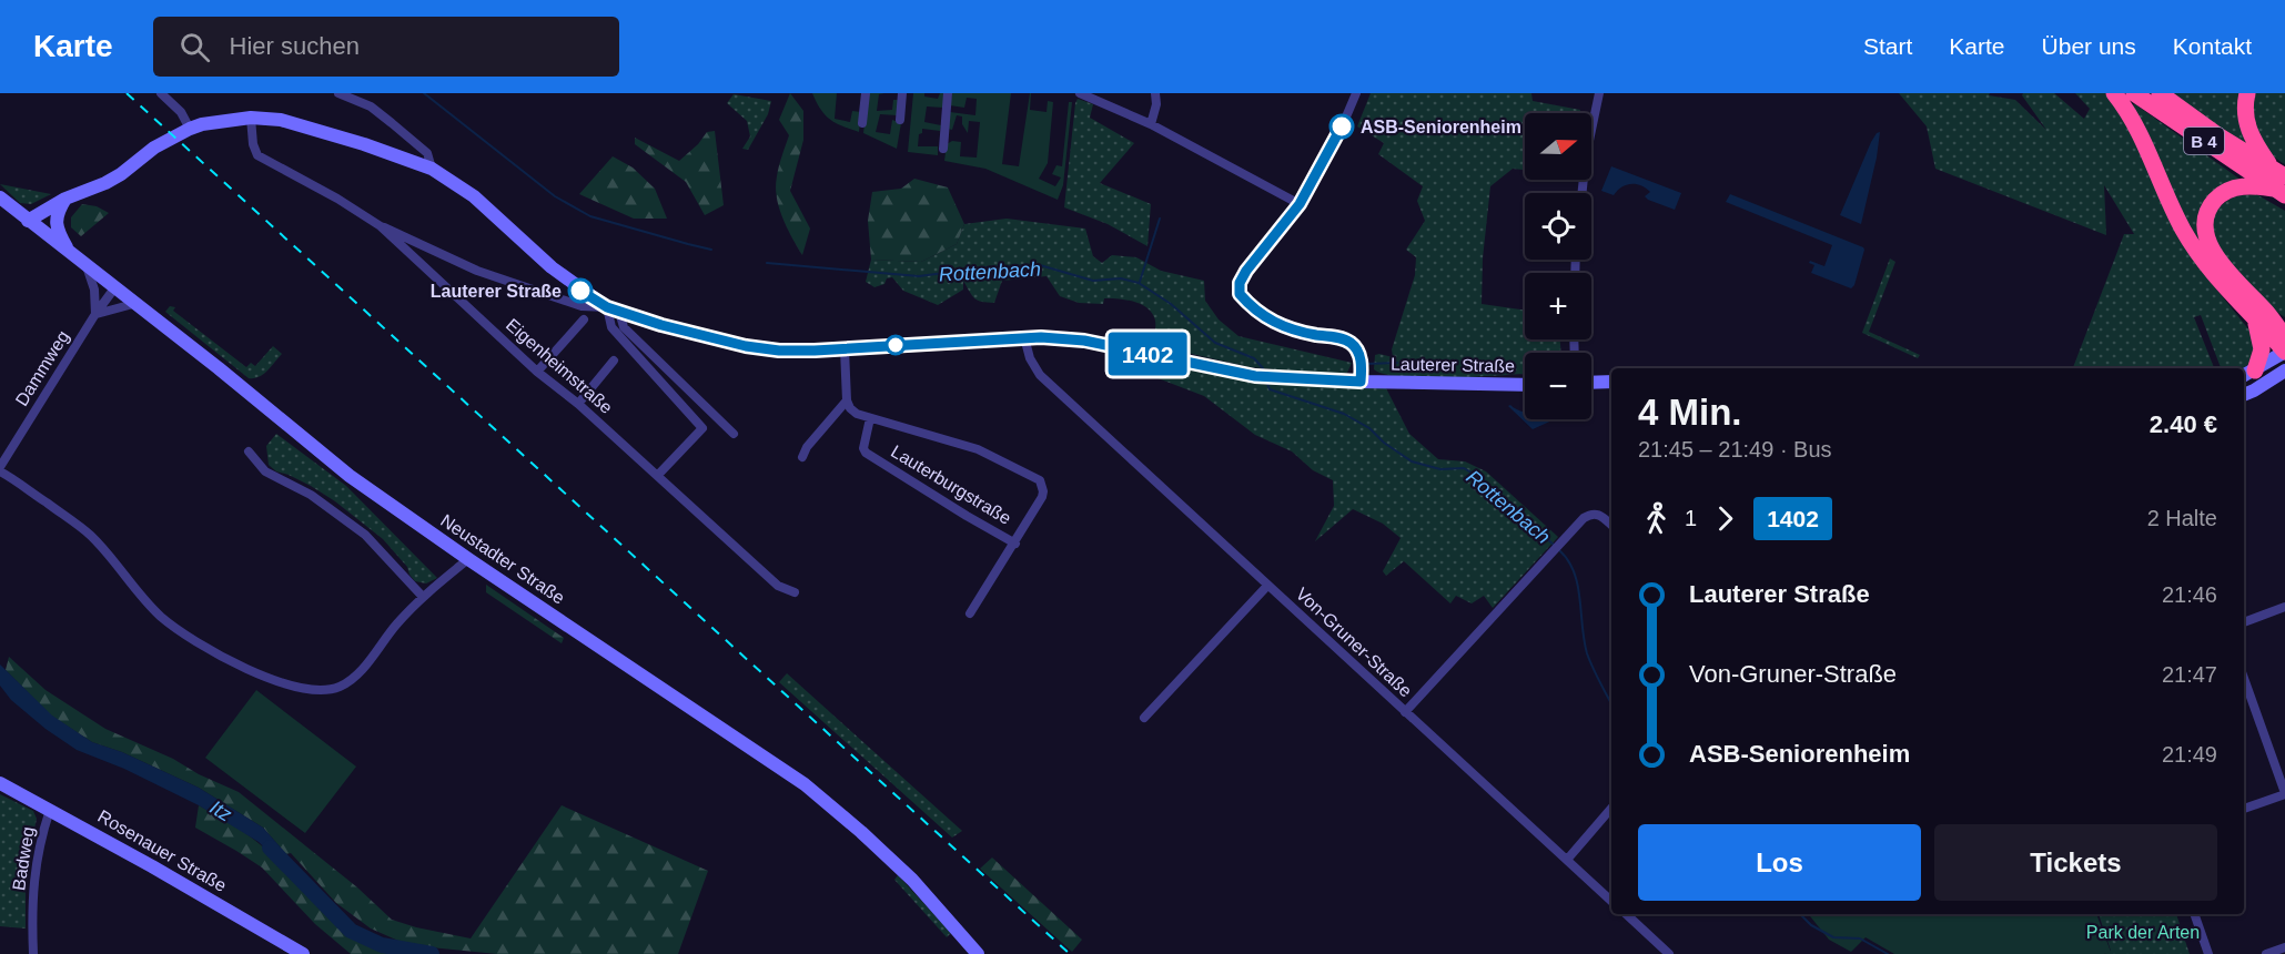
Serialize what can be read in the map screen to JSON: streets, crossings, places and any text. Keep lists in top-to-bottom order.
{
  "streets": {
    "highway": ["B 4"],
    "street": [
      "Lauterer Straße",
      "Eigenheimstraße",
      "Dammweg",
      "Lauterburgstraße",
      "Neustadter Straße",
      "Von-Gruner-Straße",
      "Rosenauer Straße",
      "Badweg"
    ]
  },
  "crossings": [
    ["Lauterer Straße", "Eigenheimstraße"],
    ["Lauterer Straße", "Neustadter Straße"],
    ["Lauterer Straße", "Von-Gruner-Straße"],
    ["Dammweg", "Neustadter Straße"],
    ["Rosenauer Straße", "Badweg"]
  ],
  "water": ["Rottenbach", "Itz"],
  "parks": ["Park der Arten"],
  "places": ["ASB-Seniorenheim", "Lauterer Straße"],
  "lines": ["bus line 1402"],
  "north": "right",
  "page": {
    "header": "Karte",
    "search": "Hier suchen",
    "nav": [
      "Start",
      "Karte",
      "Über uns",
      "Kontakt"
    ],
    "on_map": "1402",
    "map_buttons": ["+", "−"],
    "heading": ["4 Min.", "21:45 – 21:49 · Bus", "2.40 €"],
    "legs": ["1", "1402", "2 Halte"],
    "list": [
      {
        "name": "Lauterer Straße",
        "value": "21:46"
      },
      {
        "name": "Von-Gruner-Straße",
        "value": "21:47"
      },
      {
        "name": "ASB-Seniorenheim",
        "value": "21:49"
      }
    ],
    "buttons": ["Los", "Tickets"]
  }
}
